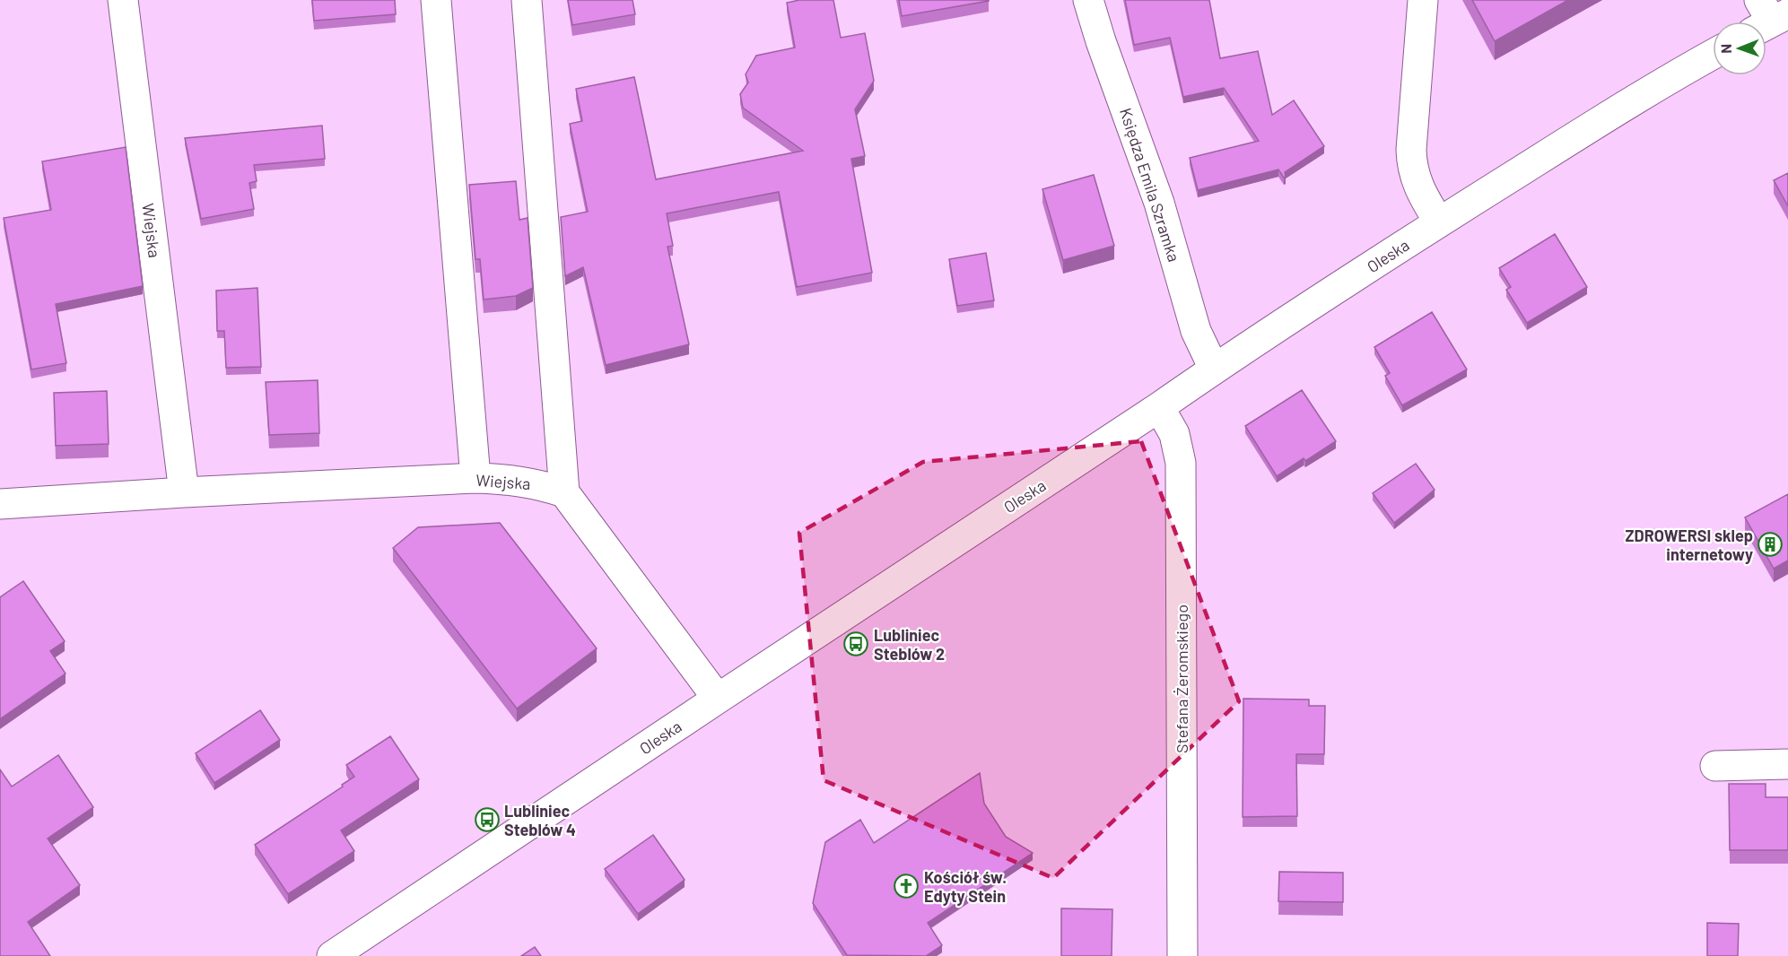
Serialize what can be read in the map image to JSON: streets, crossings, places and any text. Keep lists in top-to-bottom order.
{
  "streets": {
    "street": [
      "Księdza Emila Szramka",
      "Wiejska",
      "Oleska",
      "Stefana Żeromskiego"
    ]
  },
  "crossings": [
    ["Księdza Emila Szramka", "Oleska"],
    ["Oleska", "Stefana Żeromskiego"]
  ],
  "places": {
    "building": ["ZDROWERSI sklep internetowy"],
    "bus stop": ["Lubliniec Steblów 2", "Lubliniec Steblów 4"],
    "church": ["Kościół św. Edyty Stein"]
  },
  "north": "left"
}
